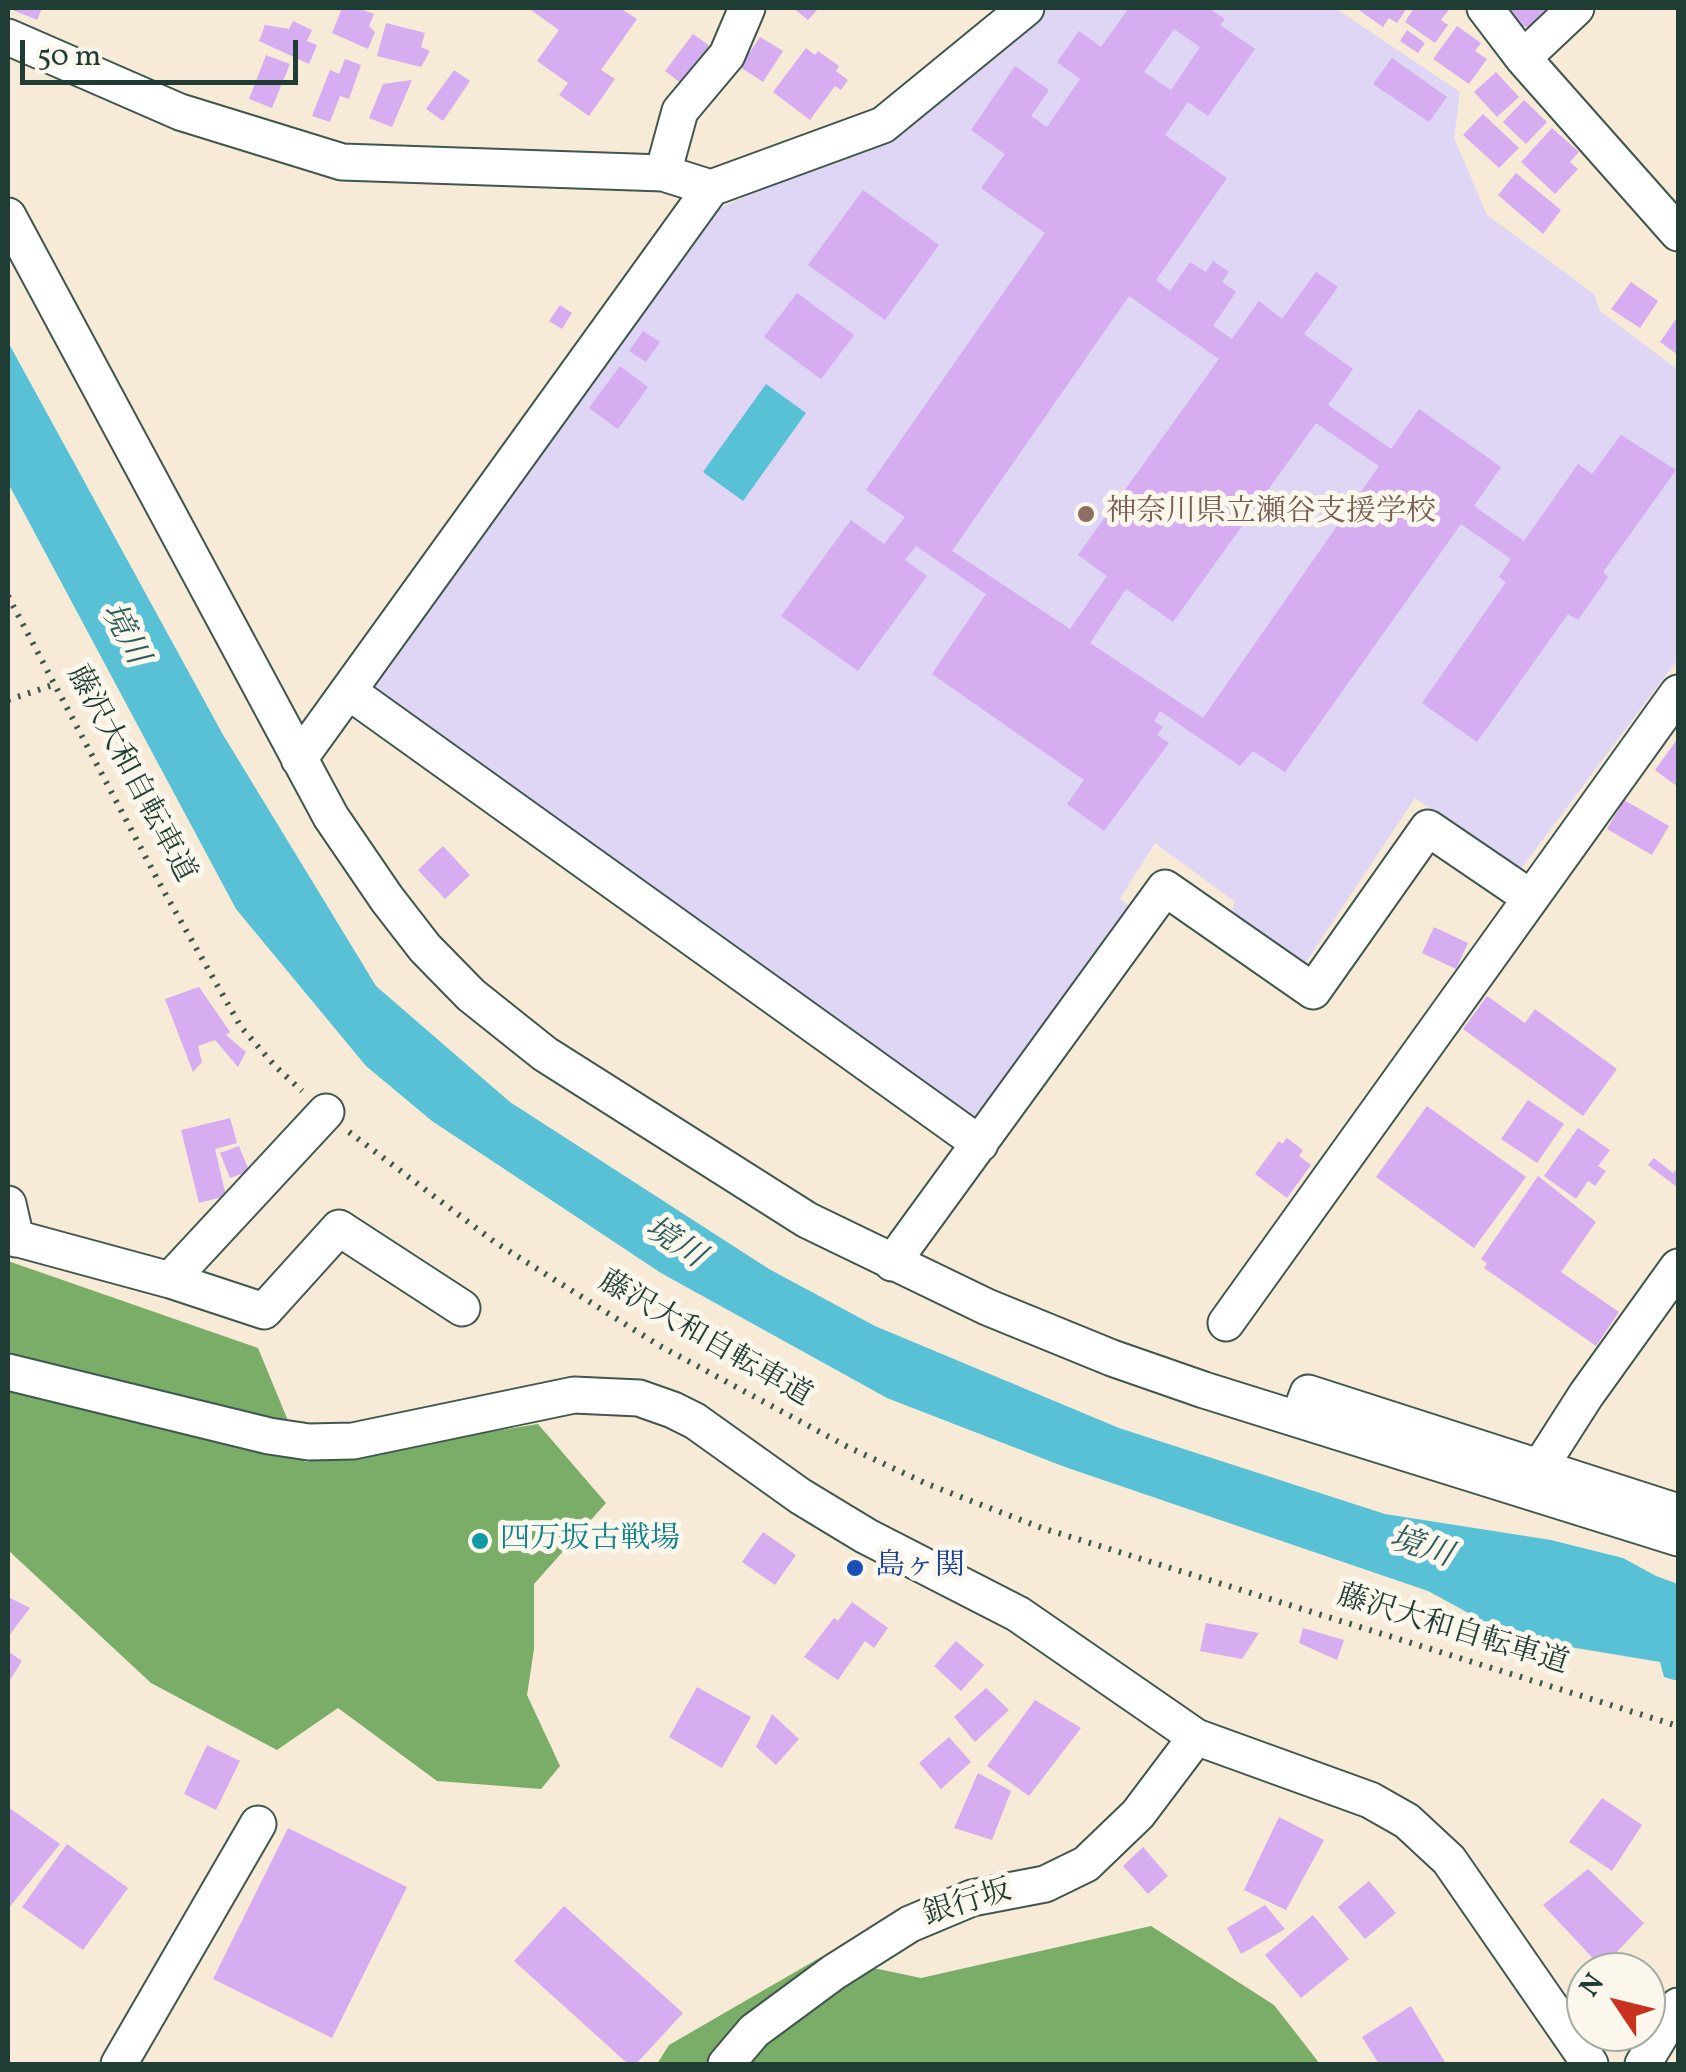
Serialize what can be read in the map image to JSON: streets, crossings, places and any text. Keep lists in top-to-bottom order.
{
  "streets": {
    "street": ["銀行坂"],
    "path": ["藤沢大和自転車道"]
  },
  "water": ["境川"],
  "places": ["神奈川県立瀬谷支援学校", "四万坂古戦場", "島ヶ関"],
  "scale_bar": "50 m",
  "north": "top left"
}
